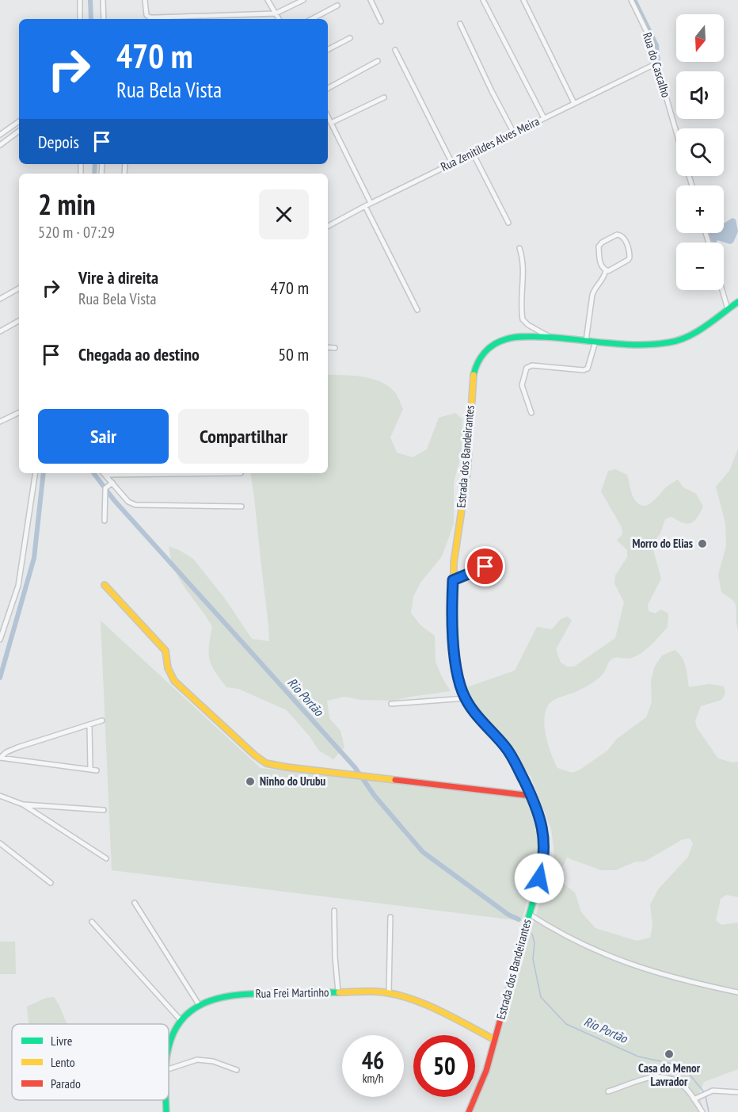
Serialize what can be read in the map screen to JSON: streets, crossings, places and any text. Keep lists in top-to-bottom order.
{
  "streets": {
    "main road": ["Estrada dos Bandeirantes", "Rua Frei Martinho"],
    "street": ["Rua do Cascalho", "Rua Zenitildes Alves Meira"]
  },
  "crossings": [
    ["Rua do Cascalho", "Rua Zenitildes Alves Meira"],
    ["Estrada dos Bandeirantes", "Rua Frei Martinho"]
  ],
  "water": ["Rio Portão"],
  "places": ["Morro do Elias", "Ninho do Urubu", "Casa do Menor Lavrador"],
  "legend": ["Livre", "Lento", "Parado"],
  "north": "bottom",
  "page": {
    "map_buttons": ["+", "−"],
    "turn": ["470 m", "Rua Bela Vista"],
    "then": "Depois",
    "heading": ["2 min", "520 m · 07:29"],
    "list": [
      {
        "name": "Vire à direita",
        "note": "Rua Bela Vista",
        "value": "470 m"
      },
      {
        "name": "Chegada ao destino",
        "value": "50 m"
      }
    ],
    "buttons": ["Sair", "Compartilhar"],
    "speed": "46 km/h",
    "limit": "50"
  }
}
